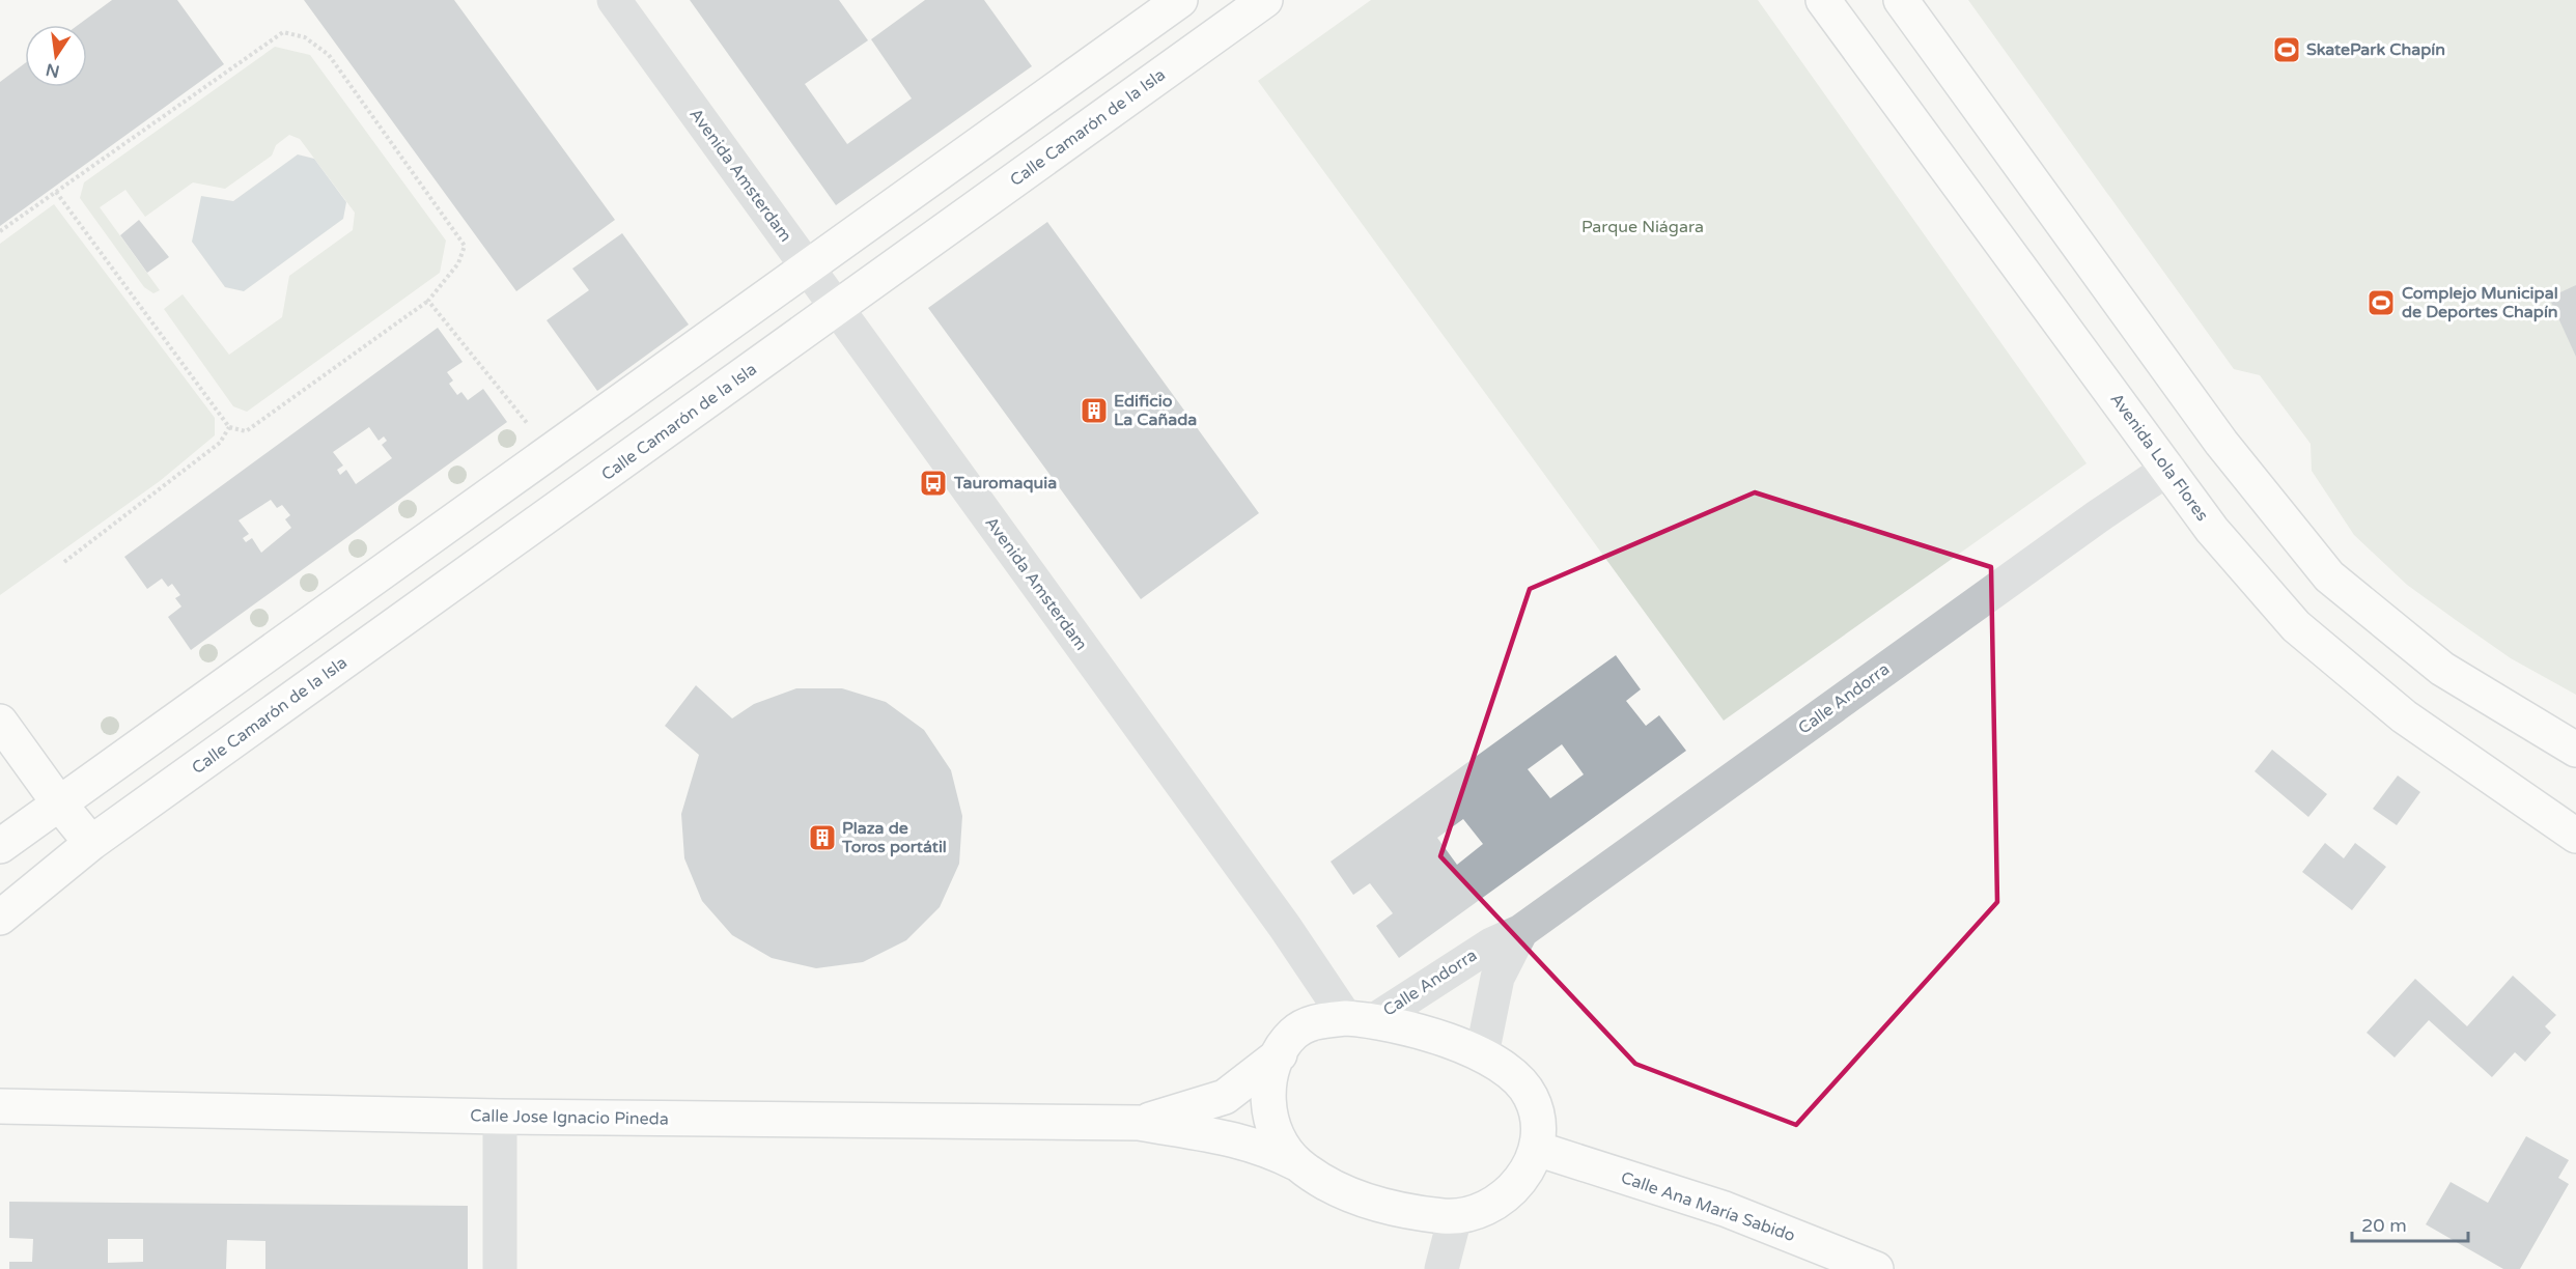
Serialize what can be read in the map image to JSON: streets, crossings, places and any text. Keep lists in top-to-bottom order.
{
  "streets": {
    "street": [
      "Calle Camarón de la Isla",
      "Avenida Amsterdam",
      "Avenida Lola Flores",
      "Calle Andorra",
      "Calle Jose Ignacio Pineda",
      "Calle Ana María Sabido"
    ]
  },
  "crossings": [
    ["Calle Camarón de la Isla", "Avenida Amsterdam"],
    ["Avenida Amsterdam", "Calle Andorra"],
    ["Avenida Lola Flores", "Calle Andorra"]
  ],
  "parks": ["Parque Niágara"],
  "places": {
    "sports": ["SkatePark Chapín", "Complejo Municipal de Deportes Chapín"],
    "building": ["Edificio La Cañada", "Plaza de Toros portátil"],
    "bus stop": ["Tauromaquia"]
  },
  "scale_bar": "20 m",
  "north": "bottom"
}
